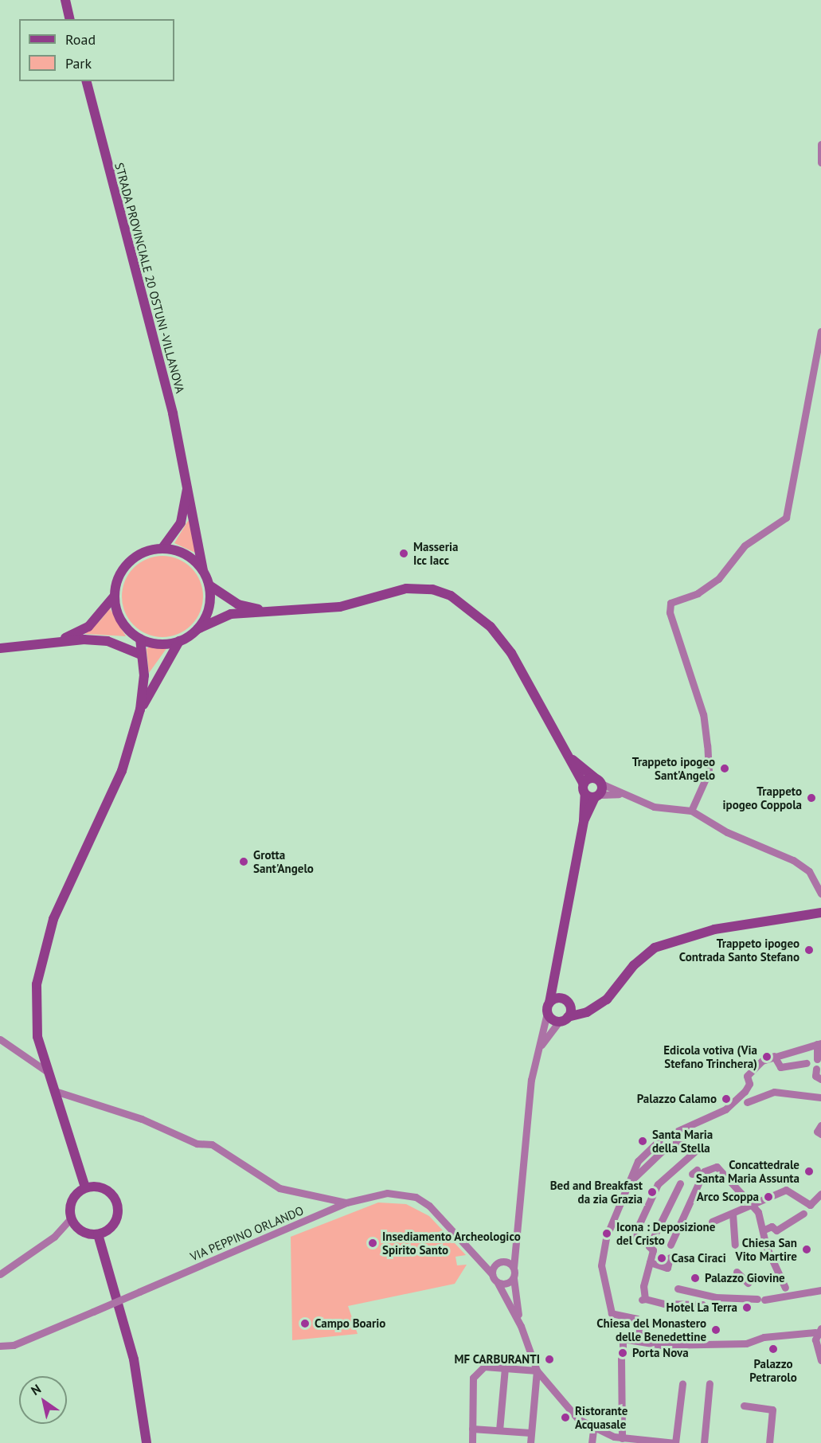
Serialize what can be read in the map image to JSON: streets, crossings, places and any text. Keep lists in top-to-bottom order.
{
  "streets": {
    "main road": ["STRADA PROVINCIALE 20 OSTUNI -VILLANOVA"],
    "street": ["VIA PEPPINO ORLANDO"]
  },
  "places": [
    "Masseria Icc Iacc",
    "Trappeto ipogeo Sant'Angelo",
    "Trappeto ipogeo Coppola",
    "Grotta Sant'Angelo",
    "Trappeto ipogeo Contrada Santo Stefano",
    "Edicola votiva (Via Stefano Trinchera)",
    "Palazzo Calamo",
    "Santa Maria della Stella",
    "Concattedrale Santa Maria Assunta",
    "Bed and Breakfast da zia Grazia",
    "Arco Scoppa",
    "Icona : Deposizione del Cristo",
    "Insediamento Archeologico Spirito Santo",
    "Chiesa San Vito Martire",
    "Casa Ciraci",
    "Palazzo Giovine",
    "Hotel La Terra",
    "Campo Boario",
    "Chiesa del Monastero delle Benedettine",
    "Palazzo Petrarolo",
    "Porta Nova",
    "MF CARBURANTI",
    "Ristorante Acquasale"
  ],
  "legend": ["Road", "Park"],
  "north": "top left"
}
